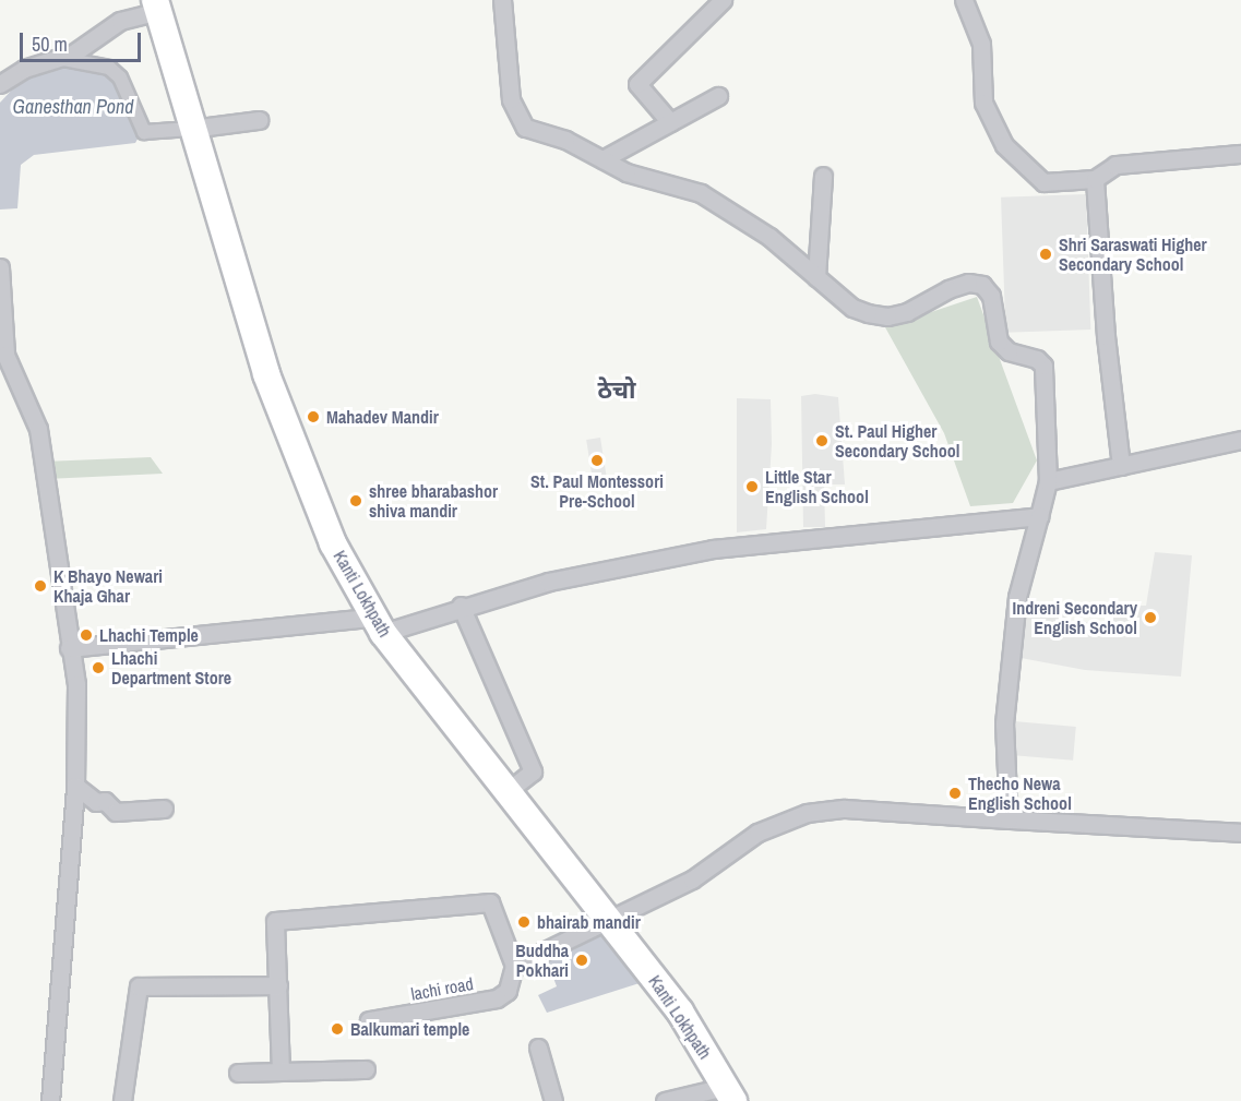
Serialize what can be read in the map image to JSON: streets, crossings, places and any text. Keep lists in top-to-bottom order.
{
  "streets": {
    "main road": ["Kanti Lokhpath"],
    "street": ["lachi road"]
  },
  "crossings": [
    ["Kanti Lokhpath", "lachi road"]
  ],
  "districts": ["ठेचो"],
  "water": ["Ganesthan Pond"],
  "places": [
    "Shri Saraswati Higher Secondary School",
    "Mahadev Mandir",
    "St. Paul Higher Secondary School",
    "St. Paul Montessori Pre-School",
    "Little Star English School",
    "shree bharabashor shiva mandir",
    "K Bhayo Newari Khaja Ghar",
    "Indreni Secondary English School",
    "Lhachi Temple",
    "Lhachi Department Store",
    "Thecho Newa English School",
    "bhairab mandir",
    "Buddha Pokhari",
    "Balkumari temple"
  ],
  "scale_bar": "50 m"
}
